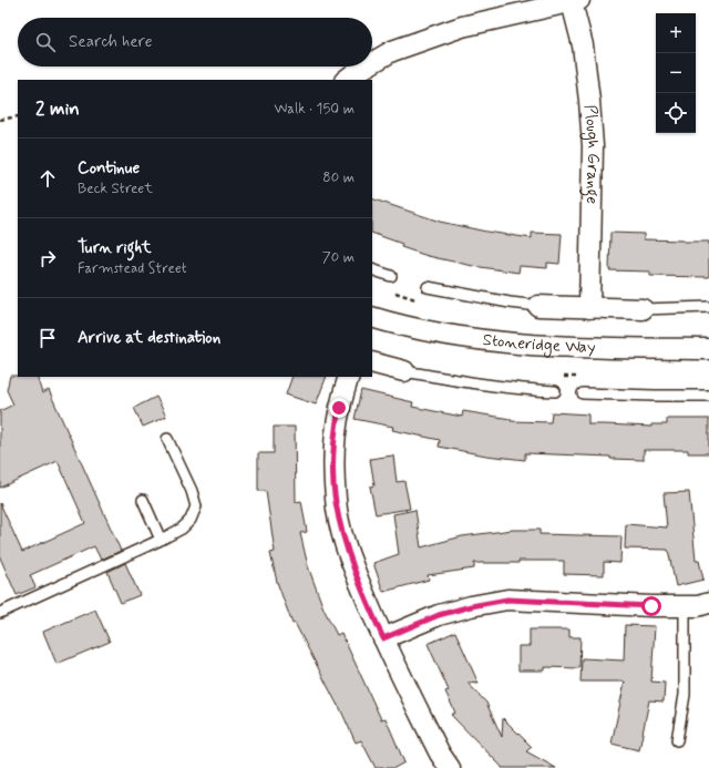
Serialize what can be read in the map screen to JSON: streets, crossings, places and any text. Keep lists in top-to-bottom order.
{
  "streets": {
    "street": ["Plough Grange", "Stoneridge Way"]
  },
  "page": {
    "map_buttons": ["+", "−"],
    "search": "Search here",
    "heading": ["2 min", "Walk · 150 m"],
    "list": [
      ["Continue", "Beck Street", "80 m"],
      ["Turn right", "Farmstead Street", "70 m"],
      "Arrive at destination"
    ]
  }
}
